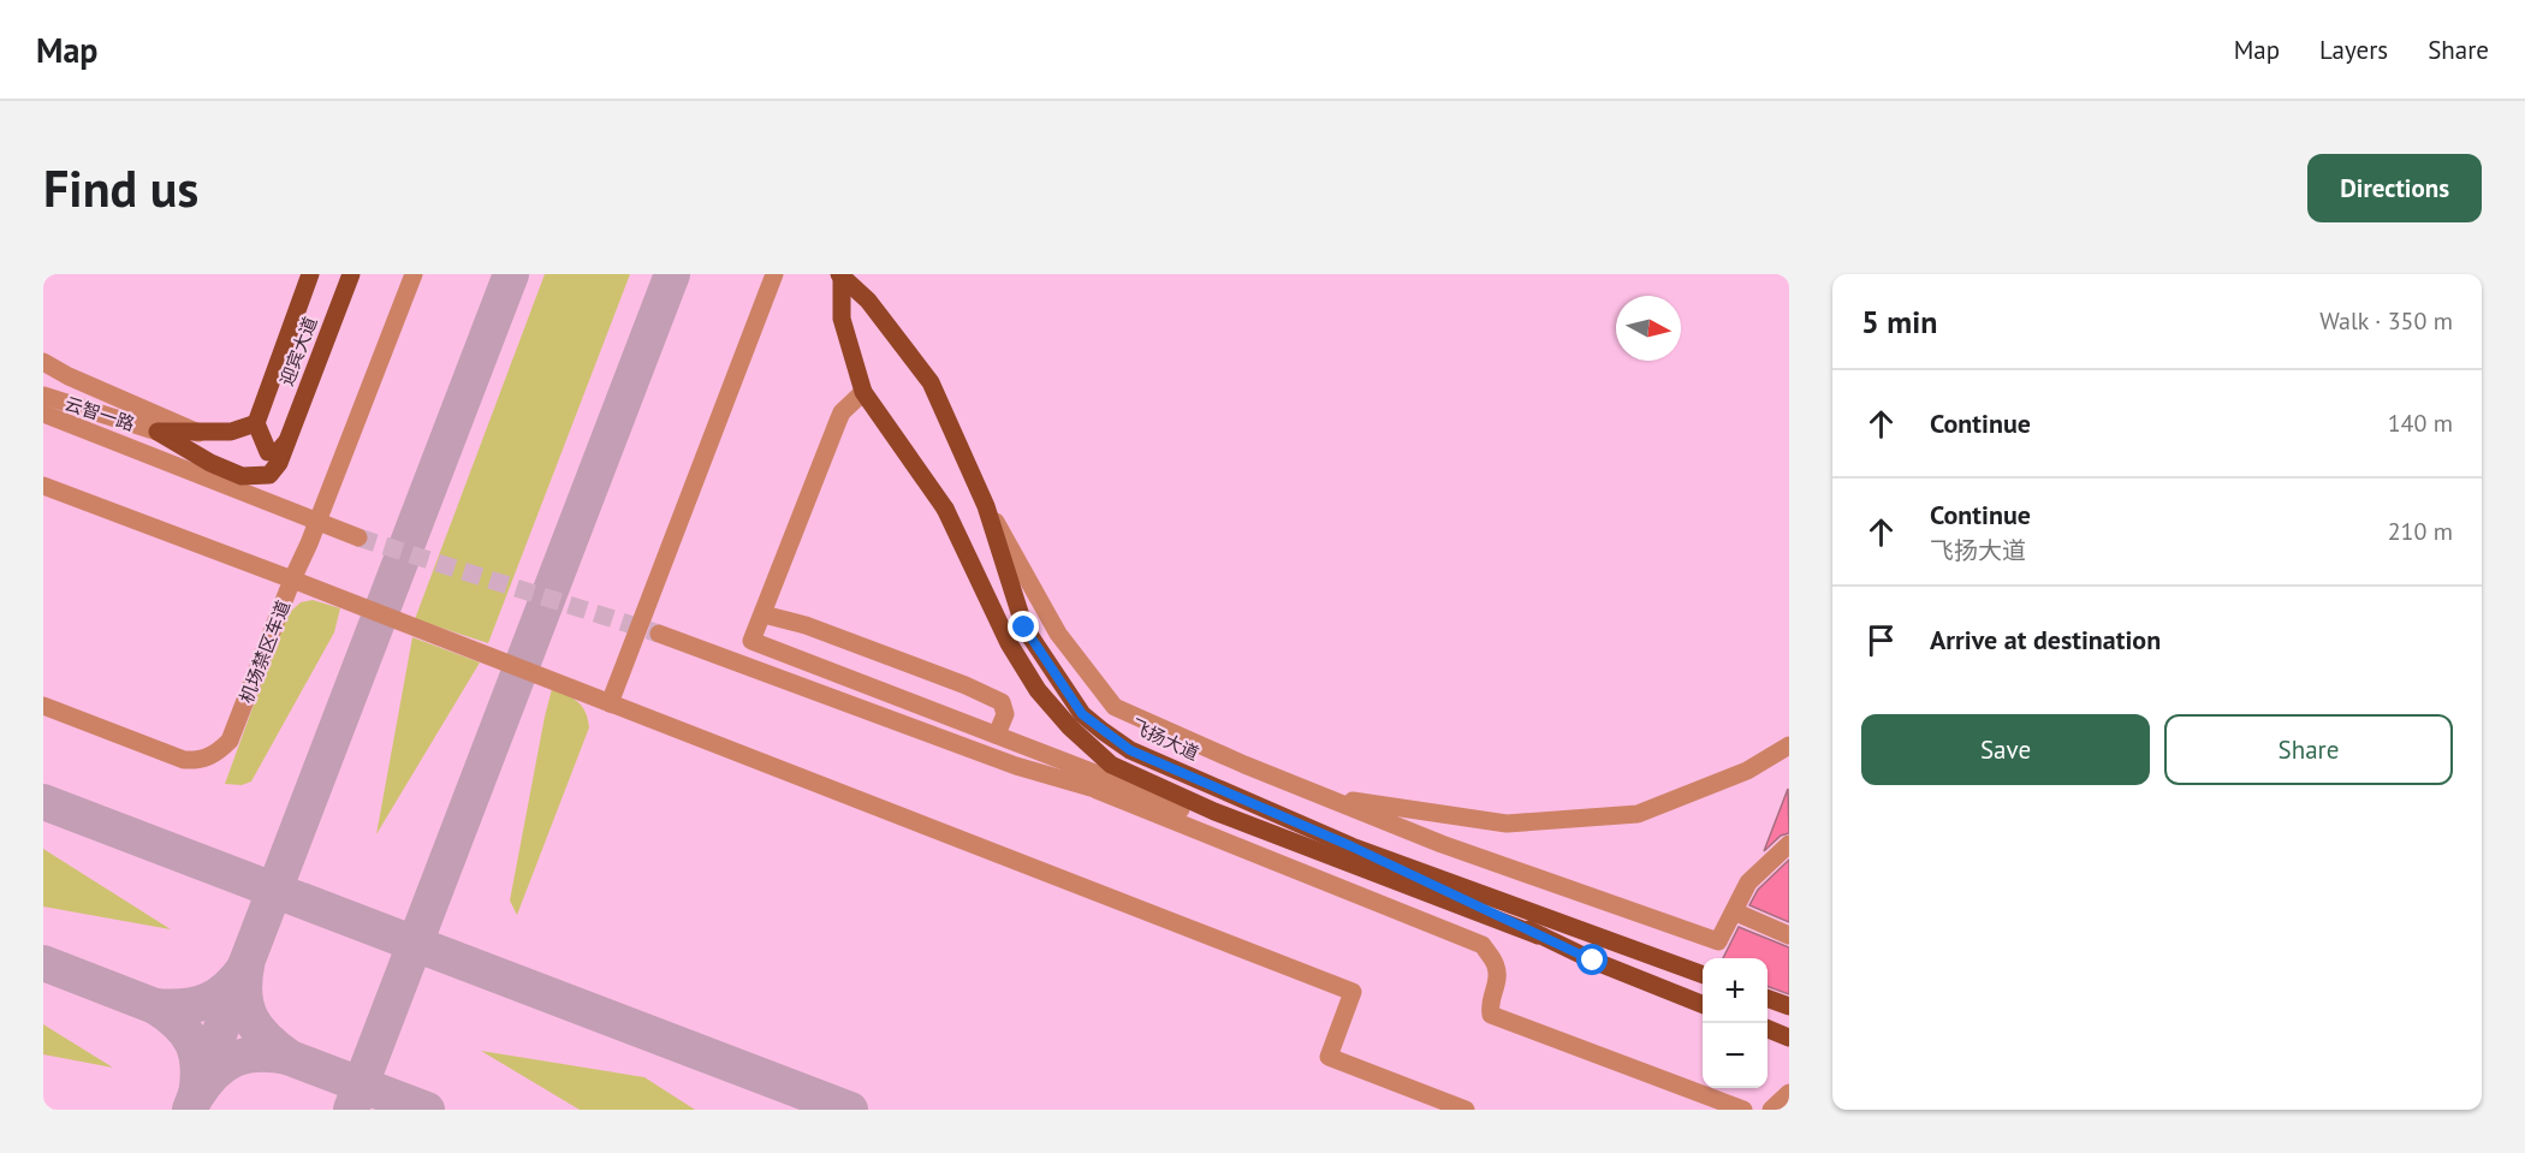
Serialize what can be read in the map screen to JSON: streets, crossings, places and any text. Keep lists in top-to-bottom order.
{
  "streets": {
    "main road": ["迎宾大道", "飞扬大道"],
    "street": ["云智一路", "机场禁区车道"]
  },
  "crossings": [
    ["迎宾大道", "云智一路"]
  ],
  "north": "right",
  "page": {
    "header": "Map",
    "nav": ["Map", "Layers", "Share"],
    "buttons": [
      "Directions",
      ["Save", "Share"]
    ],
    "title": "Find us",
    "heading": ["5 min", "Walk · 350 m"],
    "list": [
      ["Continue", "140 m"],
      ["Continue", "飞扬大道", "210 m"],
      "Arrive at destination"
    ],
    "map_buttons": ["+", "−"]
  }
}
